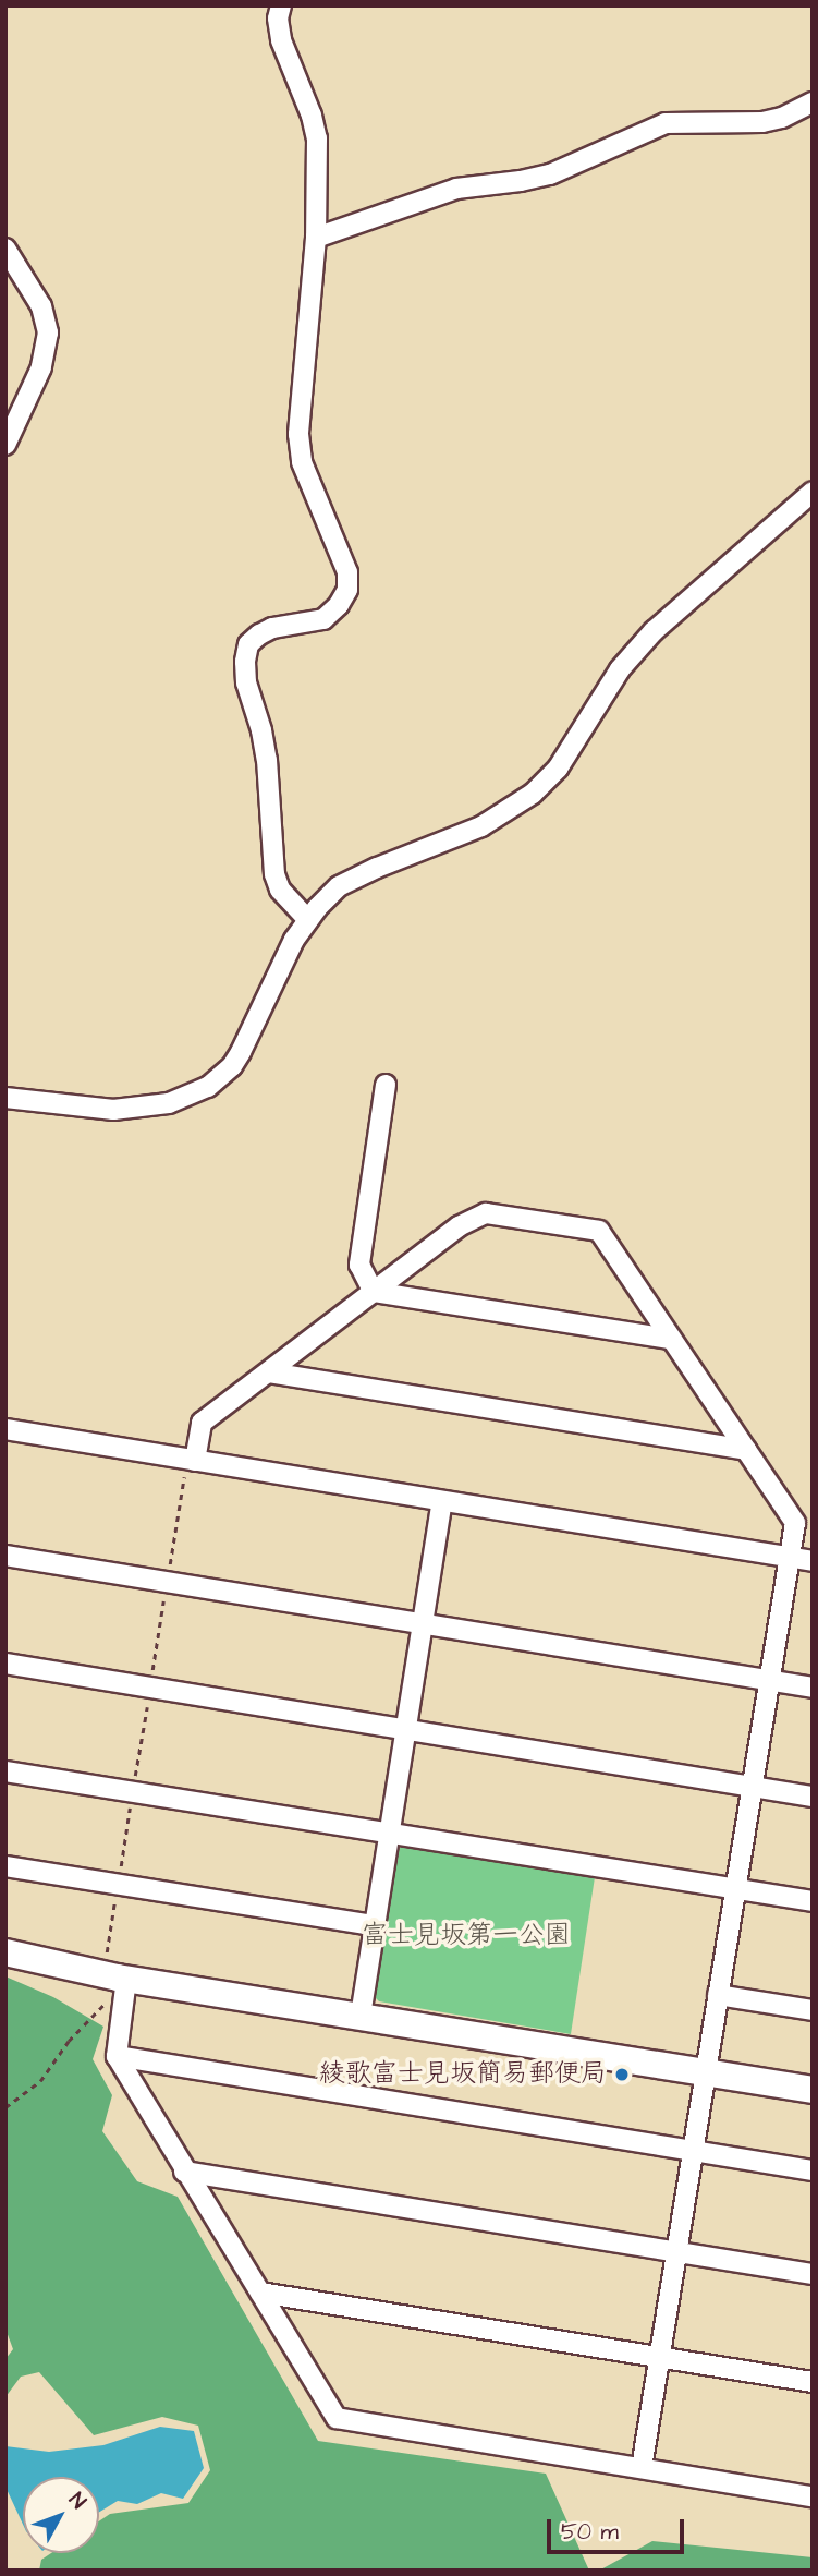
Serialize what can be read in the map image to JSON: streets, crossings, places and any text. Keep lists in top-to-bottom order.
{
  "parks": ["富士見坂第一公園"],
  "places": ["綾歌富士見坂簡易郵便局"],
  "scale_bar": "50 m",
  "north": "top right"
}
